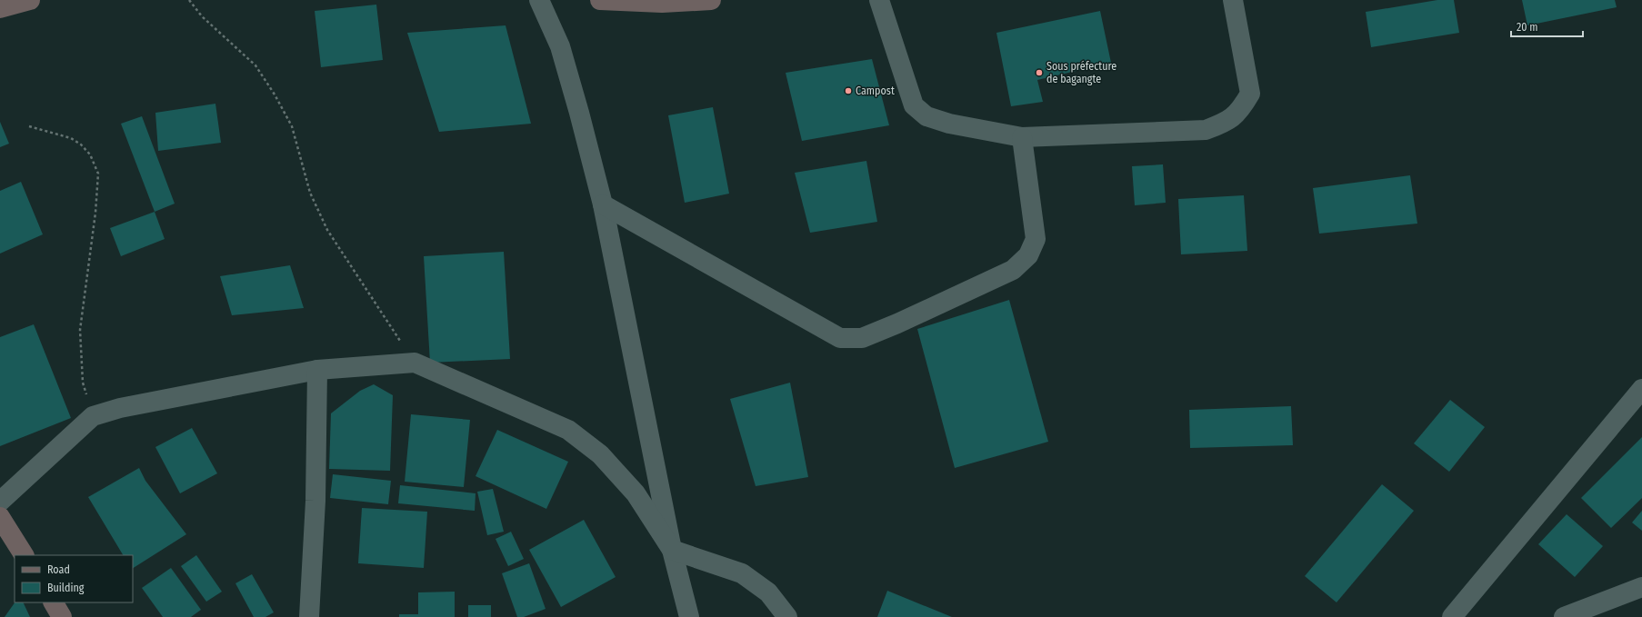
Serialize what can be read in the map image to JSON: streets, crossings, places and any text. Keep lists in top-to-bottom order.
{
  "places": ["Sous préfecture de bagangte", "Campost"],
  "legend": ["Road", "Building"],
  "scale_bar": "20 m"
}
